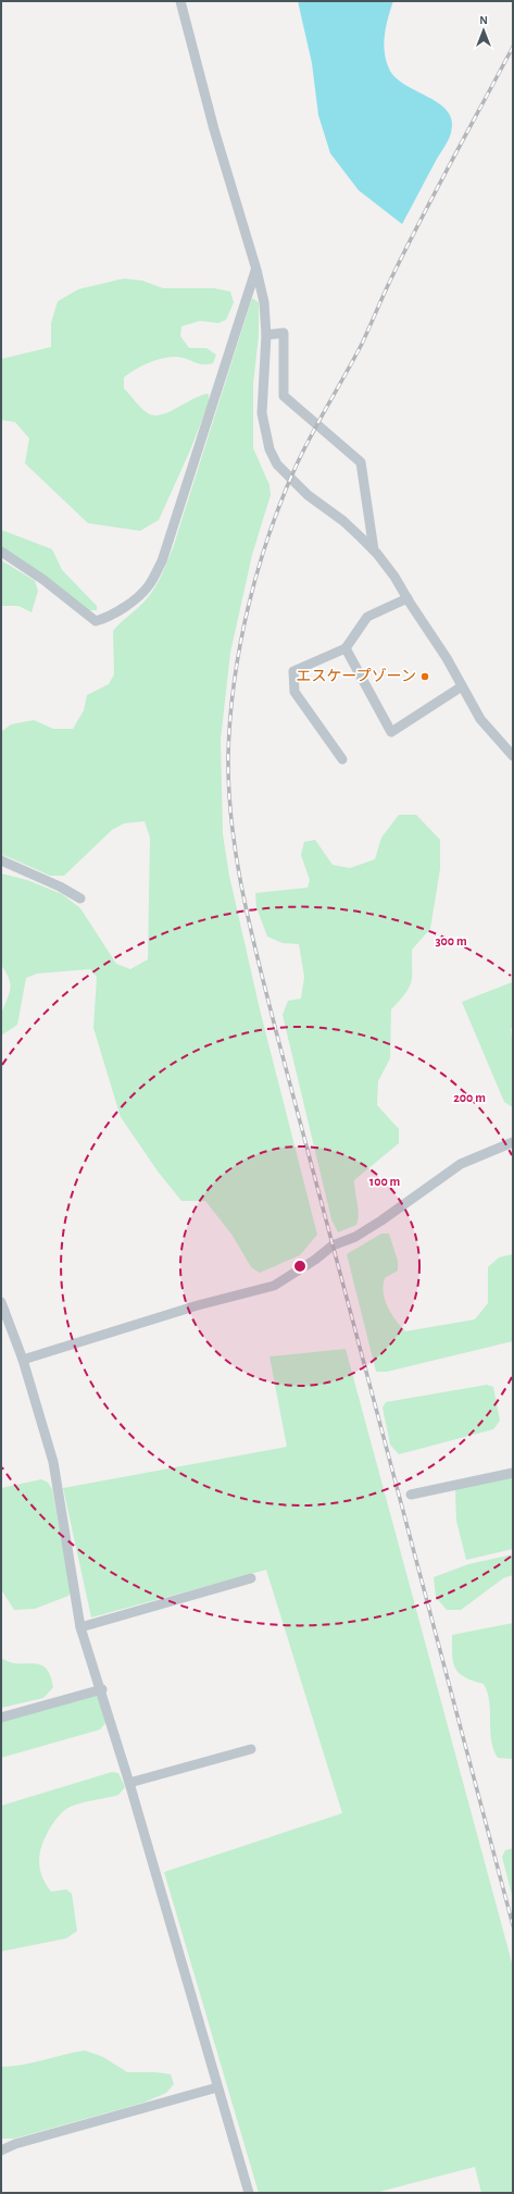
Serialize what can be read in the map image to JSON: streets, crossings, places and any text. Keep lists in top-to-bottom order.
{
  "places": ["エスケープゾーン"],
  "north": "top",
  "rings": ["300 m", "200 m", "100 m"]
}
